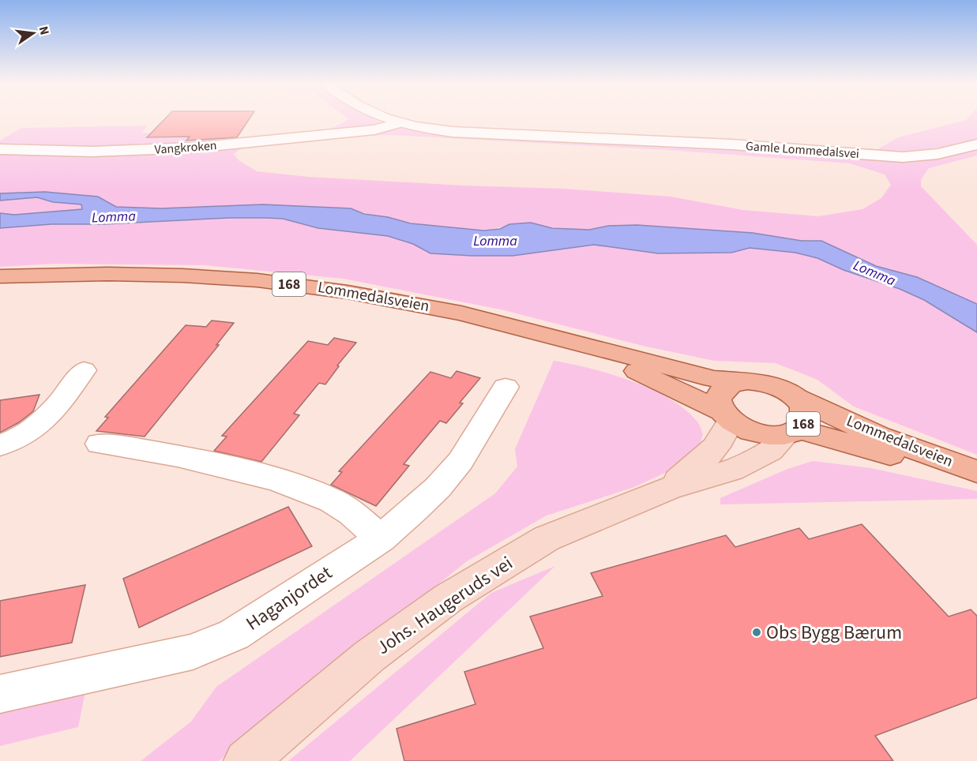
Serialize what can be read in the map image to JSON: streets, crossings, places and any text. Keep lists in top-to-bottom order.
{
  "streets": {
    "main road": ["168", "Lommedalsveien", "Johs. Haugeruds vei"],
    "street": ["Vangkroken", "Gamle Lommedalsvei", "Haganjordet"]
  },
  "crossings": [
    ["Vangkroken", "Gamle Lommedalsvei"],
    ["168", "Lommedalsveien"],
    ["168", "Johs. Haugeruds vei"],
    ["Lommedalsveien", "Johs. Haugeruds vei"]
  ],
  "water": ["Lomma"],
  "places": ["Obs Bygg Bærum"],
  "north": "right"
}
